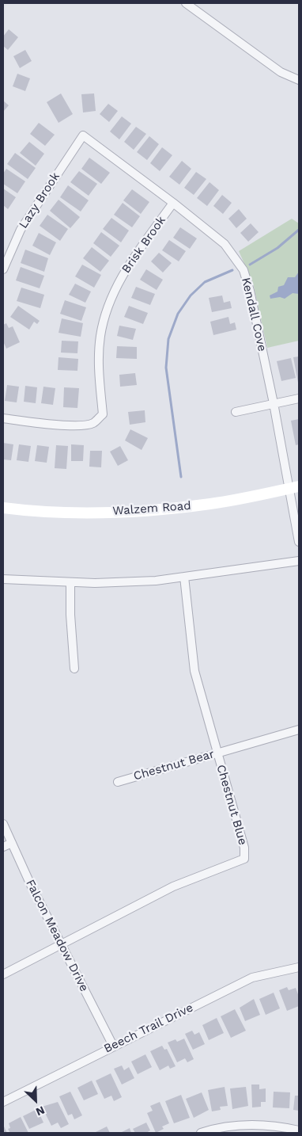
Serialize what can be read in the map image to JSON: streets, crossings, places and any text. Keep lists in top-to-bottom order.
{
  "streets": {
    "street": [
      "Lazy Brook",
      "Brisk Brook",
      "Kendall Cove",
      "Walzem Road",
      "Chestnut Bear",
      "Chestnut Blue",
      "Falcon Meadow Drive",
      "Beech Trail Drive"
    ]
  },
  "crossings": [
    ["Lazy Brook", "Kendall Cove"],
    ["Brisk Brook", "Kendall Cove"],
    ["Kendall Cove", "Walzem Road"],
    ["Chestnut Bear", "Chestnut Blue"],
    ["Chestnut Blue", "Falcon Meadow Drive"],
    ["Falcon Meadow Drive", "Beech Trail Drive"]
  ],
  "north": "bottom right"
}
